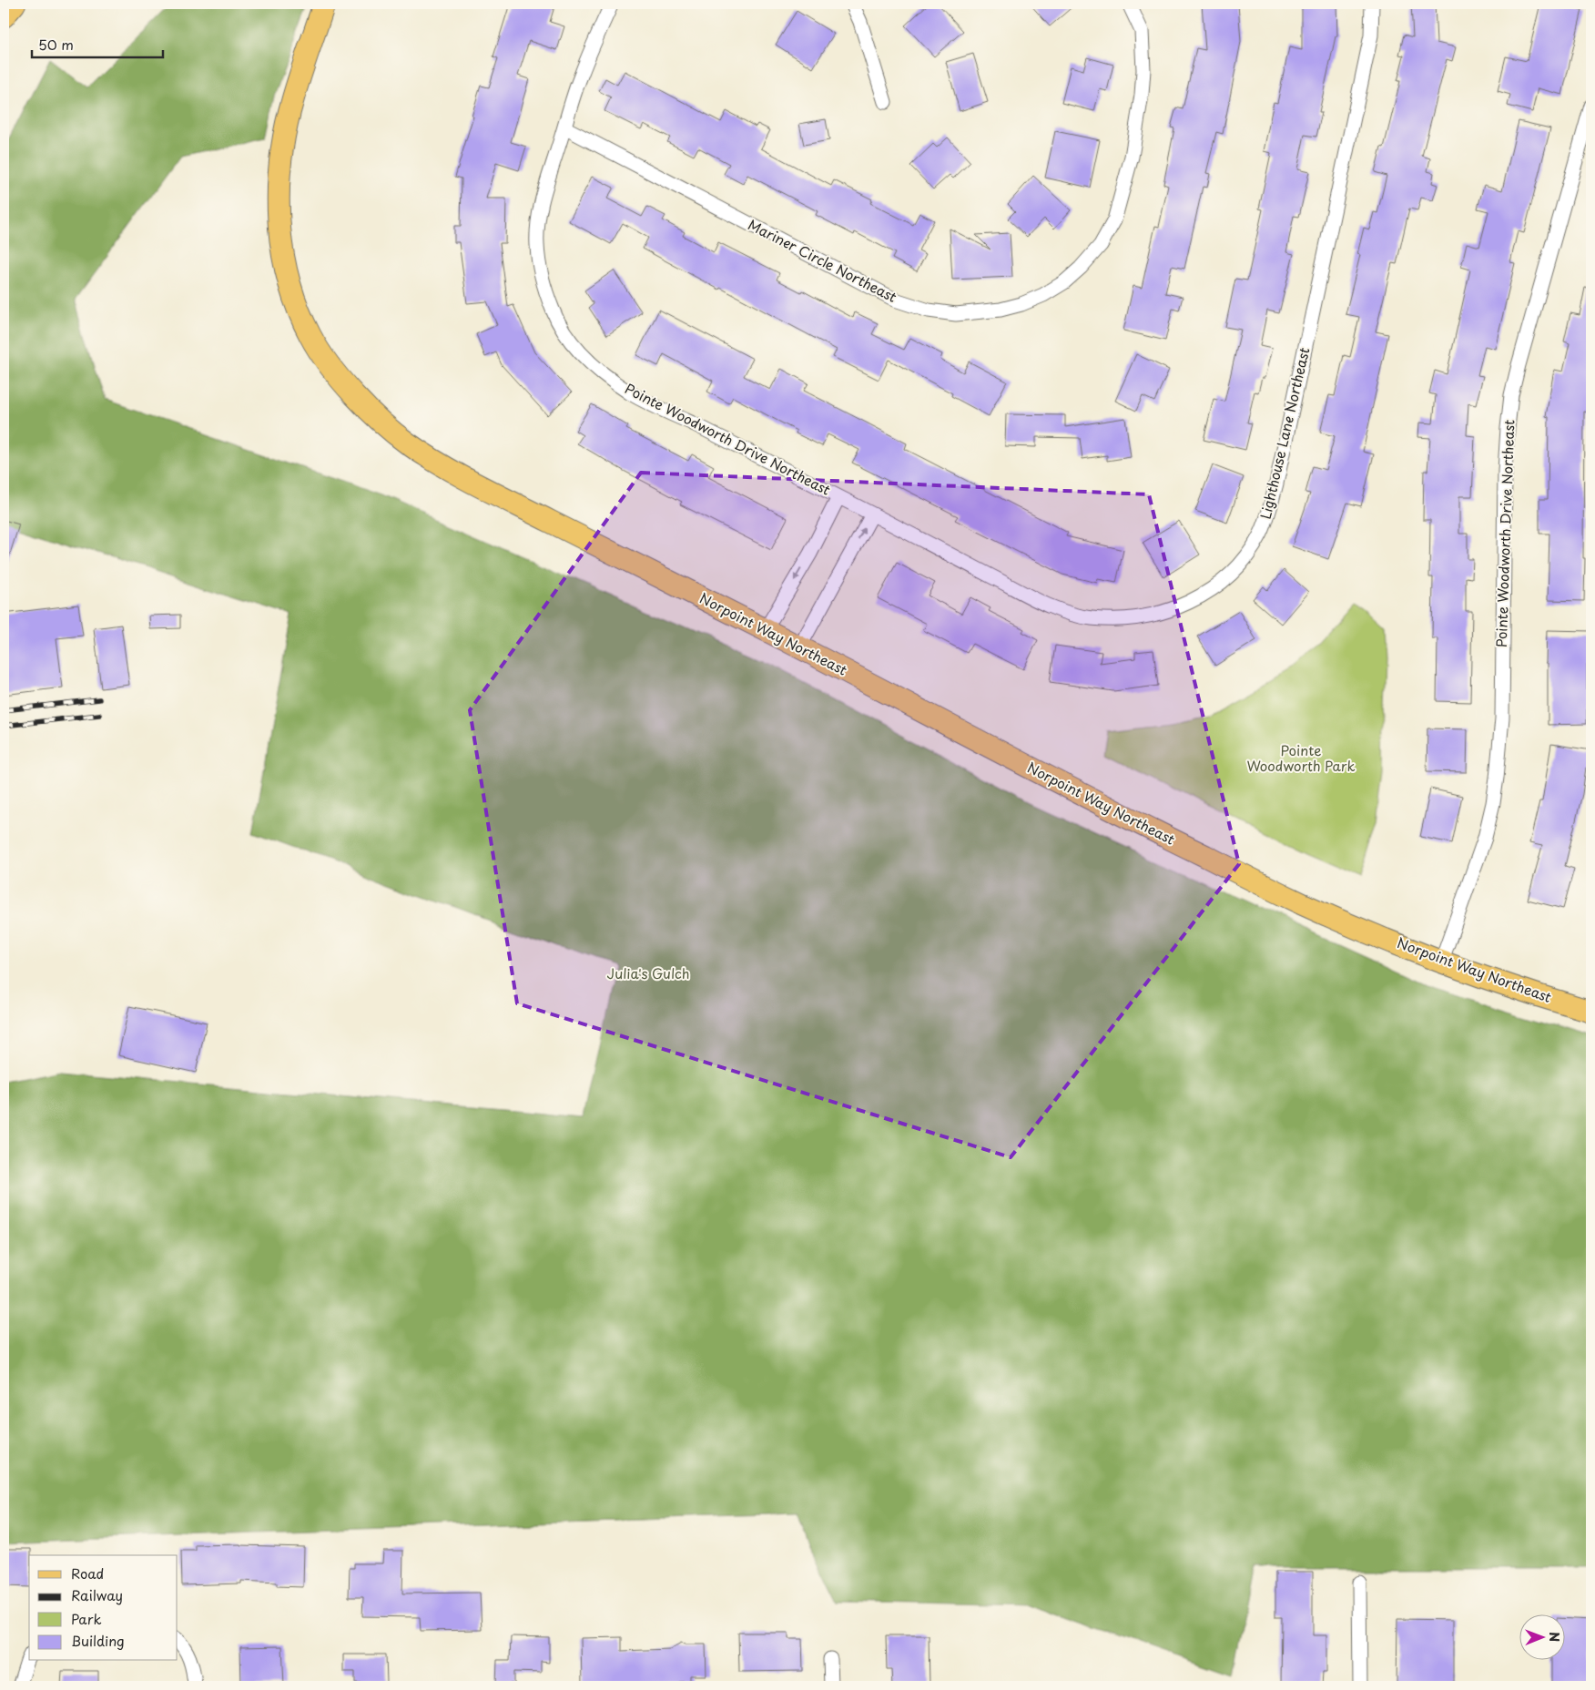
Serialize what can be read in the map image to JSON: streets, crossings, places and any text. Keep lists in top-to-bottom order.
{
  "streets": {
    "main road": ["Norpoint Way Northeast"],
    "street": ["Mariner Circle Northeast", "Lighthouse Lane Northeast", "Pointe Woodworth Drive Northeast"]
  },
  "crossings": [
    ["Mariner Circle Northeast", "Pointe Woodworth Drive Northeast"],
    ["Lighthouse Lane Northeast", "Pointe Woodworth Drive Northeast"],
    ["Pointe Woodworth Drive Northeast", "Norpoint Way Northeast"]
  ],
  "parks": ["Pointe Woodworth Park", "Julia's Gulch"],
  "legend": [
    "Road",
    "Railway",
    "Park",
    "Building"
  ],
  "scale_bar": "50 m",
  "north": "right"
}
